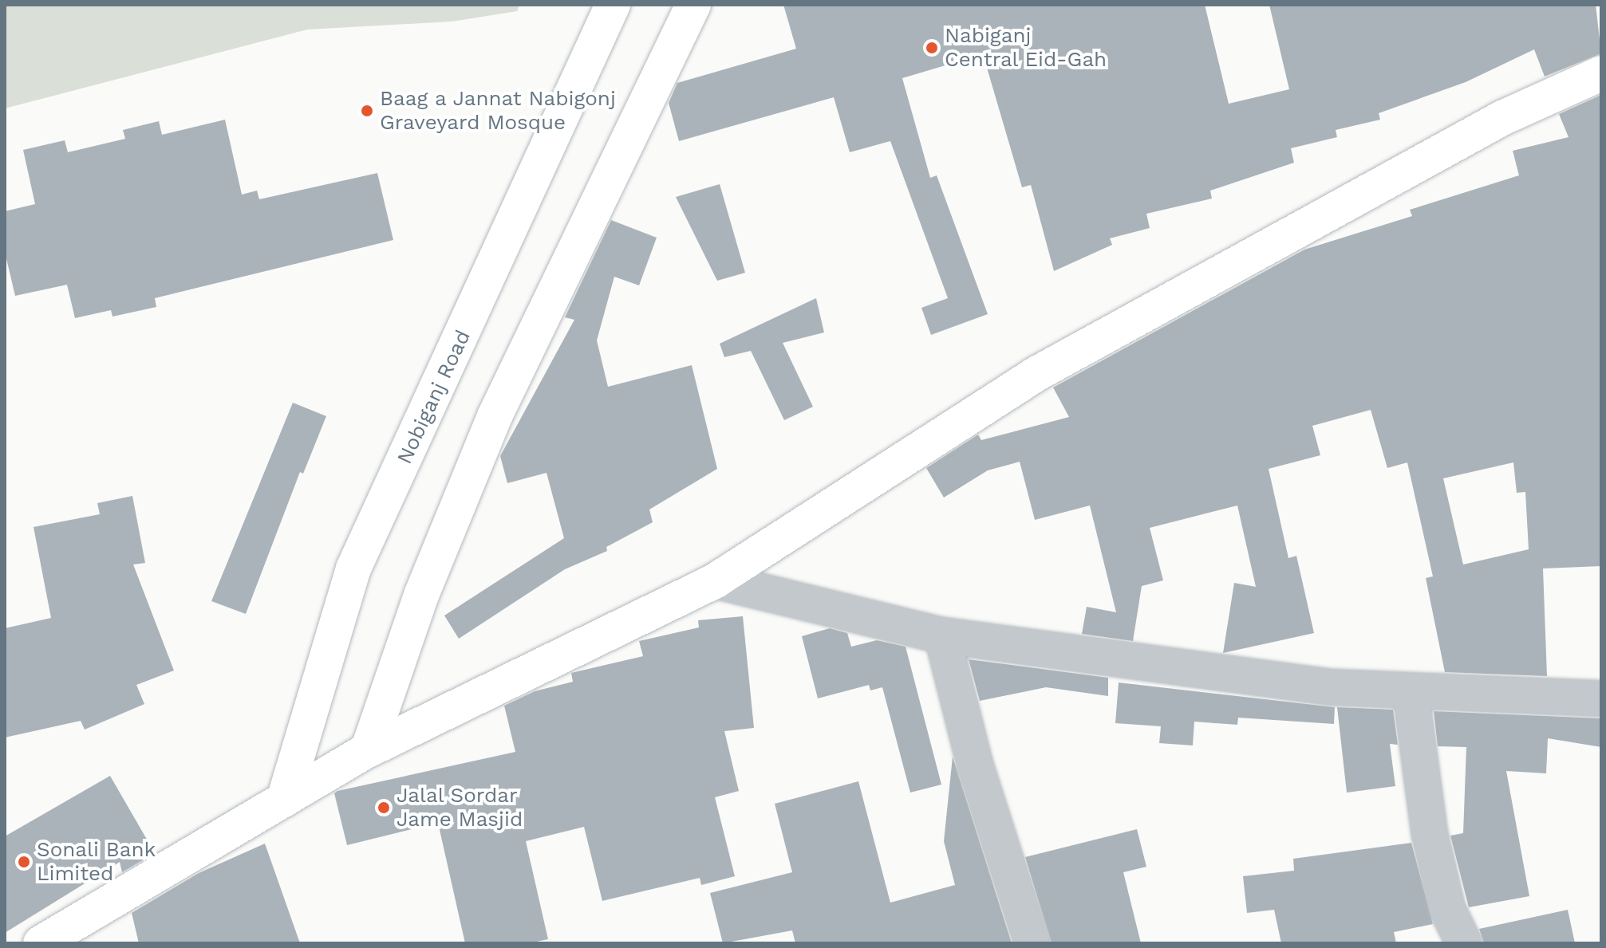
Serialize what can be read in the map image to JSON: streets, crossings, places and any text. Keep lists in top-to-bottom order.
{
  "streets": {
    "main road": ["Nobiganj Road"]
  },
  "places": [
    "Nabiganj Central Eid-Gah",
    "Baag a Jannat Nabigonj Graveyard Mosque",
    "Jalal Sordar Jame Masjid",
    "Sonali Bank Limited"
  ]
}
